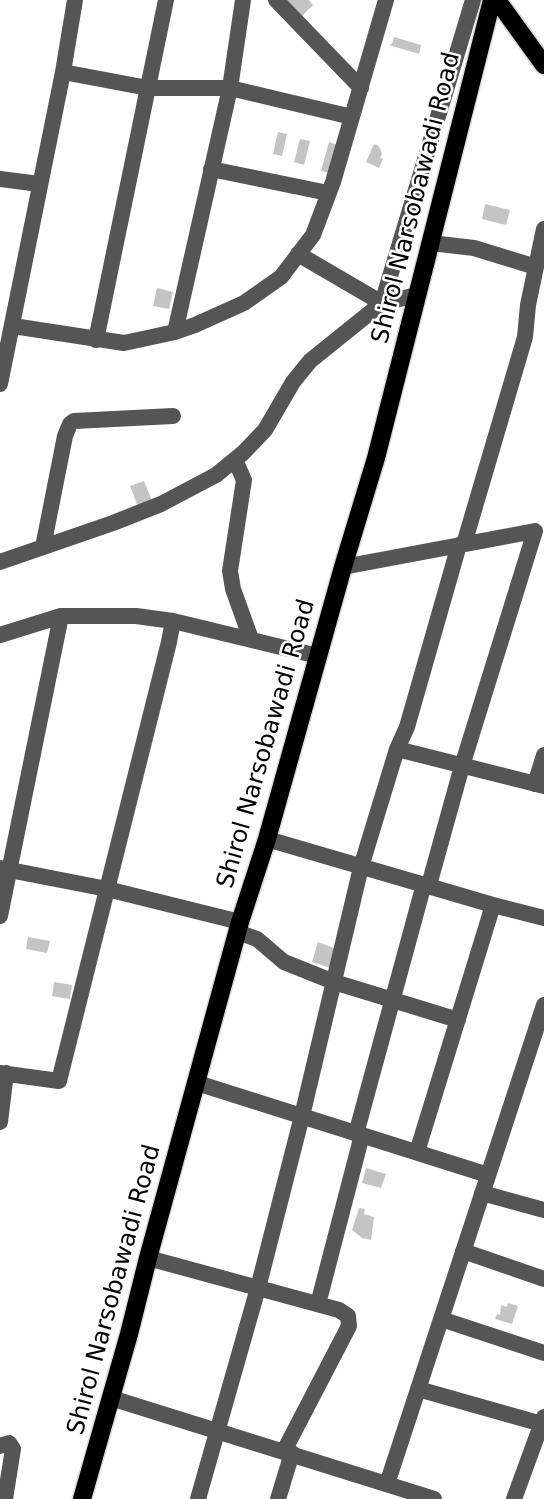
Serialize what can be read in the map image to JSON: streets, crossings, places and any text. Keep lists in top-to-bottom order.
{
  "streets": {
    "main road": ["Shirol Narsobawadi Road"]
  }
}
